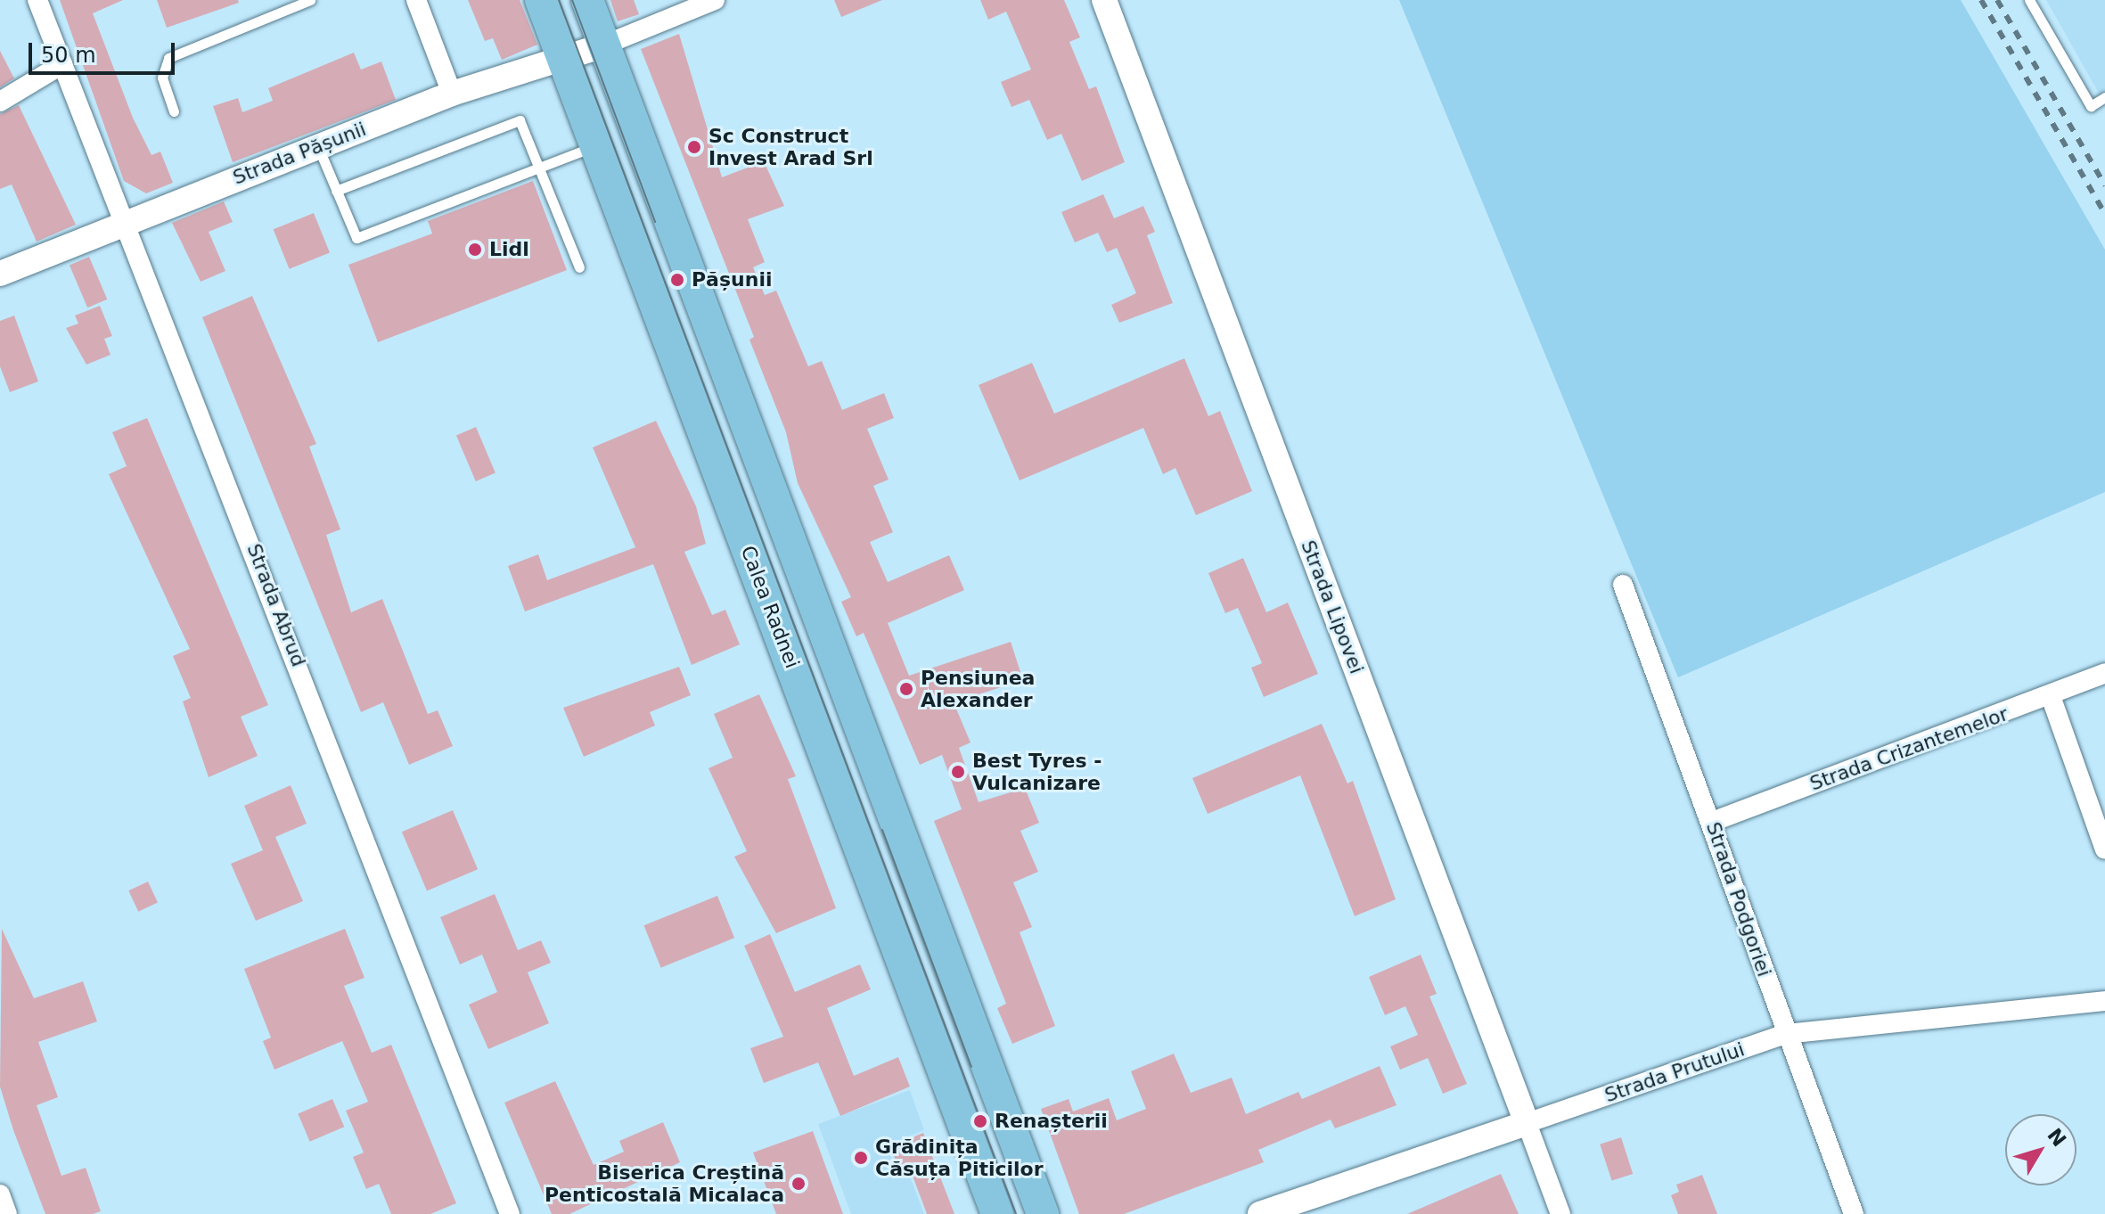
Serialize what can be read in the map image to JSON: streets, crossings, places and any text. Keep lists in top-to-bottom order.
{
  "streets": {
    "main road": ["Calea Radnei"],
    "street": [
      "Strada Pășunii",
      "Strada Abrud",
      "Strada Lipovei",
      "Strada Crizantemelor",
      "Strada Podgoriei",
      "Strada Prutului"
    ]
  },
  "crossings": [
    ["Strada Pășunii", "Strada Abrud"],
    ["Strada Pășunii", "Calea Radnei"],
    ["Strada Lipovei", "Strada Prutului"],
    ["Strada Crizantemelor", "Strada Podgoriei"],
    ["Strada Podgoriei", "Strada Prutului"]
  ],
  "places": [
    "Sc Construct Invest Arad Srl",
    "Lidl",
    "Pășunii",
    "Pensiunea Alexander",
    "Best Tyres - Vulcanizare",
    "Renașterii",
    "Grădinița Căsuța Piticilor",
    "Biserica Creștină Penticostală Micalaca"
  ],
  "scale_bar": "50 m",
  "north": "top right"
}
